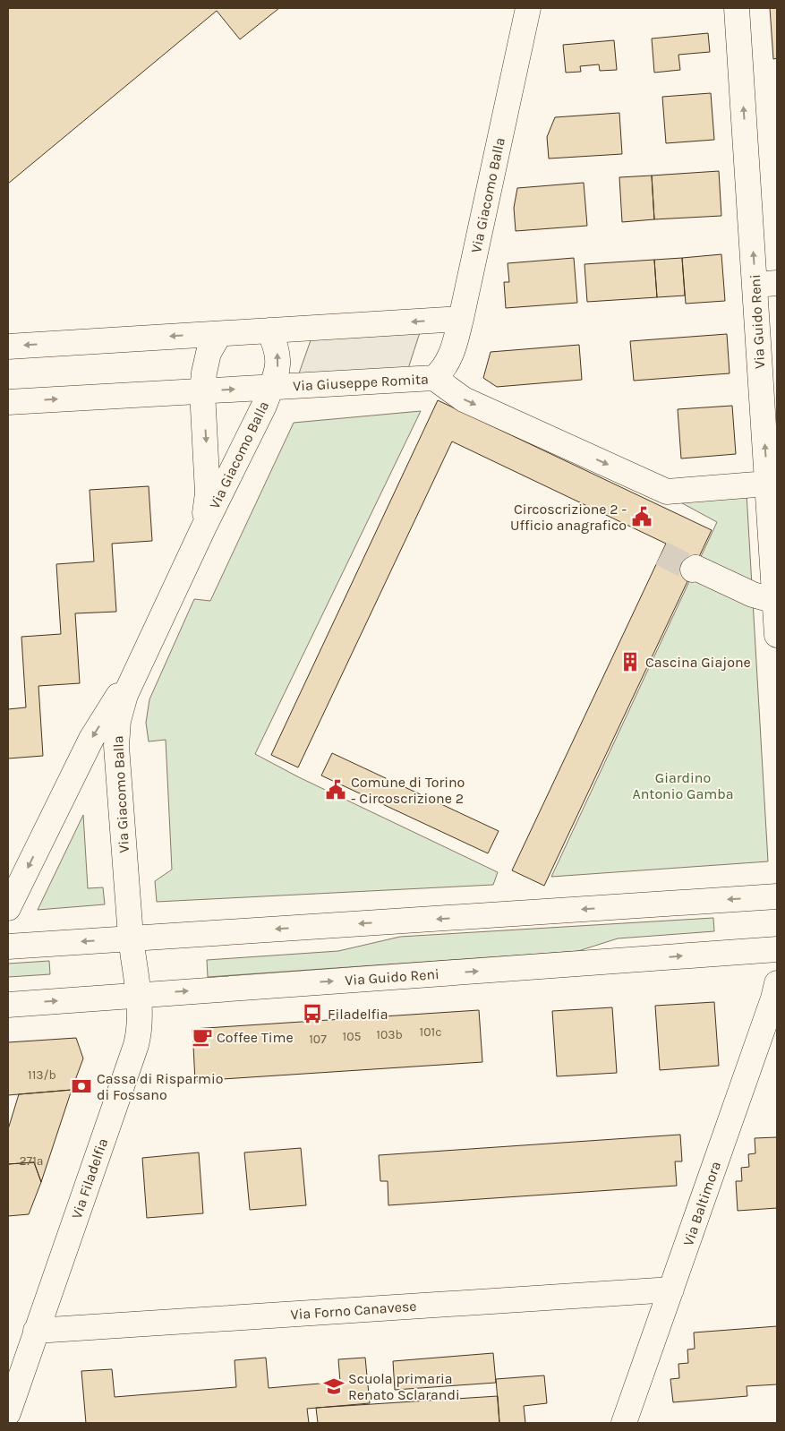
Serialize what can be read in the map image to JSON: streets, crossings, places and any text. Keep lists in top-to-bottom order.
{
  "streets": {
    "street": [
      "Via Giacomo Balla",
      "Via Guido Reni",
      "Via Giuseppe Romita",
      "Via Filadelfia",
      "Via Baltimora",
      "Via Forno Canavese"
    ]
  },
  "crossings": [
    ["Via Giacomo Balla", "Via Giuseppe Romita"],
    ["Via Giacomo Balla", "Via Filadelfia"],
    ["Via Guido Reni", "Via Giuseppe Romita"],
    ["Via Guido Reni", "Via Filadelfia"],
    ["Via Filadelfia", "Via Forno Canavese"],
    ["Via Baltimora", "Via Forno Canavese"]
  ],
  "parks": ["Giardino Antonio Gamba"],
  "places": {
    "public building": ["Circoscrizione 2 - Ufficio anagrafico", "Comune di Torino - Circoscrizione 2"],
    "building": ["Cascina Giajone"],
    "bus stop": ["Filadelfia"],
    "cafe": ["Coffee Time"],
    "bank": ["Cassa di Risparmio di Fossano"],
    "school or university": ["Scuola primaria Renato Sclarandi"]
  },
  "house_numbers": [
    "101c",
    "103b",
    "105",
    "107",
    "113/b",
    "271a"
  ]
}
